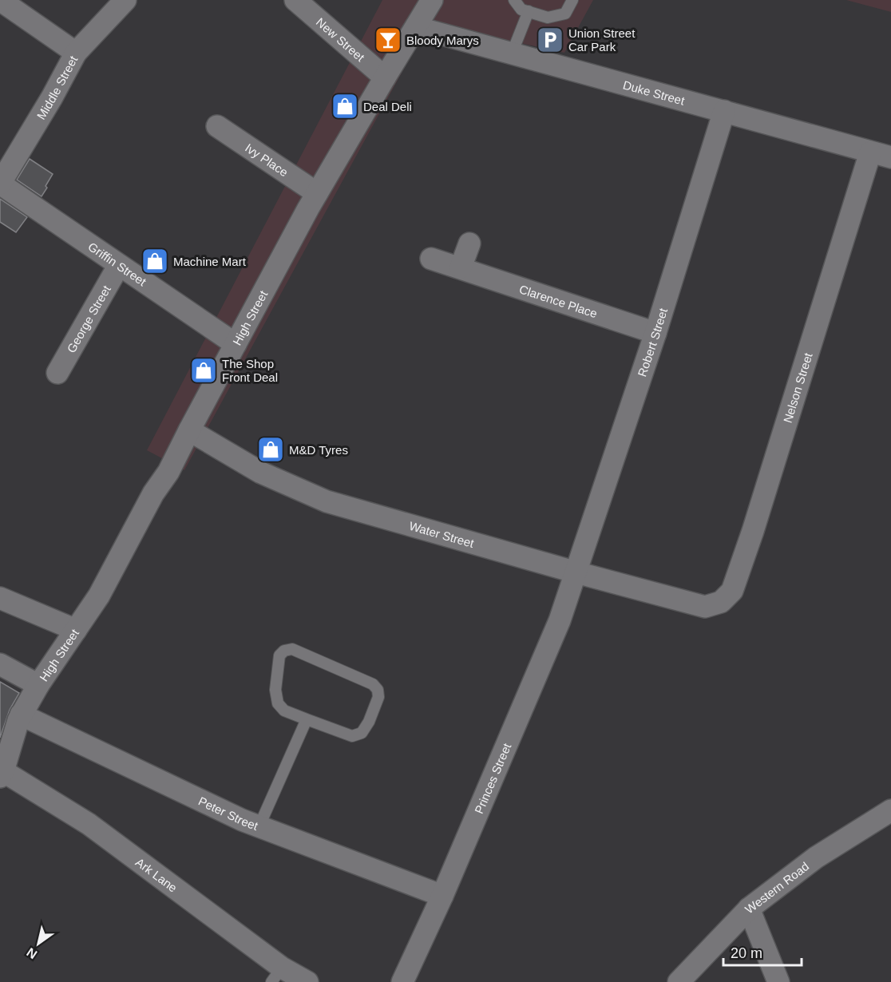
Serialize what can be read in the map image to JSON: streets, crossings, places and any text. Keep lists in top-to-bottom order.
{
  "streets": {
    "street": [
      "New Street",
      "Middle Street",
      "Duke Street",
      "Ivy Place",
      "Griffin Street",
      "Clarence Place",
      "High Street",
      "George Street",
      "Robert Street",
      "Nelson Street",
      "Water Street",
      "Princes Street",
      "Peter Street",
      "Ark Lane",
      "Western Road"
    ]
  },
  "crossings": [
    ["New Street", "High Street"],
    ["Middle Street", "Griffin Street"],
    ["Duke Street", "High Street"],
    ["Duke Street", "Robert Street"],
    ["Duke Street", "Nelson Street"],
    ["Ivy Place", "High Street"],
    ["Griffin Street", "High Street"],
    ["Griffin Street", "George Street"],
    ["Clarence Place", "Robert Street"],
    ["High Street", "Water Street"],
    ["High Street", "Peter Street"],
    ["High Street", "Ark Lane"],
    ["Robert Street", "Water Street"],
    ["Robert Street", "Princes Street"],
    ["Nelson Street", "Water Street"],
    ["Water Street", "Princes Street"],
    ["Princes Street", "Peter Street"]
  ],
  "places": {
    "bar": ["Bloody Marys"],
    "parking": ["Union Street Car Park"],
    "shop": [
      "Deal Deli",
      "Machine Mart",
      "The Shop Front Deal",
      "M&D Tyres"
    ]
  },
  "scale_bar": "20 m",
  "north": "bottom left"
}
